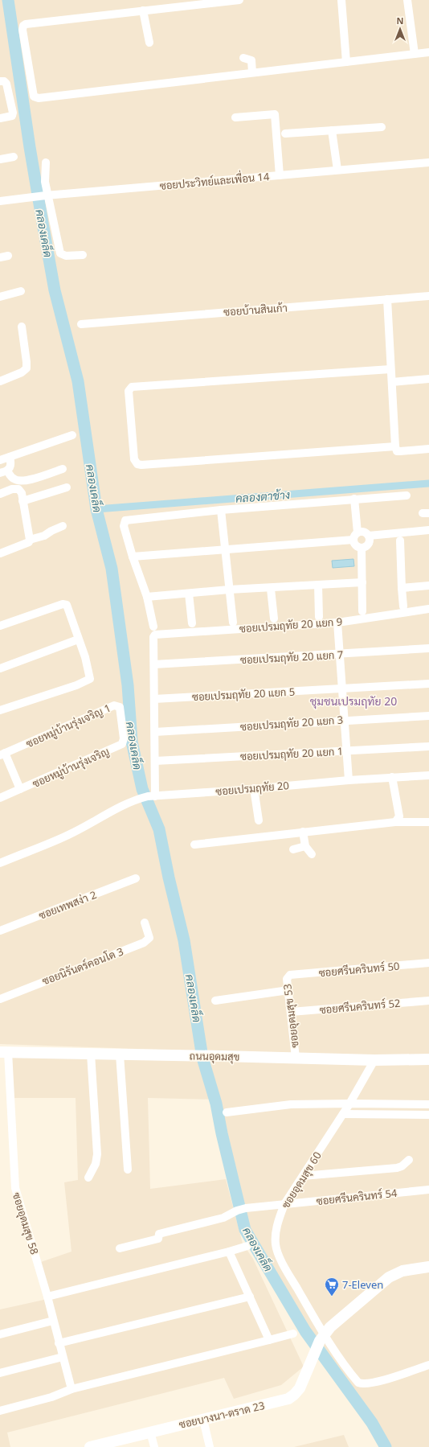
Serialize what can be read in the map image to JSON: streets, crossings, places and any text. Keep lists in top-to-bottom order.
{
  "streets": {
    "main road": ["ถนนอุดมสุข", "ซอยบางนา-ตราด 23"],
    "street": [
      "ซอยประวิทย์และเพื่อน 14",
      "ซอยบ้านสินเก้า",
      "ซอยเปรมฤทัย 20 แยก 9",
      "ซอยเปรมฤทัย 20 แยก 7",
      "ซอยเปรมฤทัย 20 แยก 5",
      "ซอยเปรมฤทัย 20 แยก 3",
      "ซอยหมู่บ้านรุ่งเจริญ 1",
      "ซอยเปรมฤทัย 20 แยก 1",
      "ซอยหมู่บ้านรุ่งเจริญ",
      "ซอยเปรมฤทัย 20",
      "ซอยเทพสง่า 2",
      "ซอยนิรันดร์คอนโด 3",
      "ซอยศรีนครินทร์ 50",
      "ซอยศรีนครินทร์ 52",
      "ซอยอุดมสุข 53",
      "ซอยอุดมสุข 60",
      "ซอยศรีนครินทร์ 54",
      "ซอยอุดมสุข 58"
    ]
  },
  "crossings": [
    ["ซอยเปรมฤทัย 20 แยก 9", "ซอยเปรมฤทัย 20 แยก 7"],
    ["ซอยหมู่บ้านรุ่งเจริญ 1", "ซอยหมู่บ้านรุ่งเจริญ"],
    ["ซอยศรีนครินทร์ 50", "ซอยอุดมสุข 53"],
    ["ซอยศรีนครินทร์ 52", "ซอยอุดมสุข 53"],
    ["ซอยอุดมสุข 53", "ถนนอุดมสุข"],
    ["ถนนอุดมสุข", "ซอยอุดมสุข 60"],
    ["ถนนอุดมสุข", "ซอยอุดมสุข 58"],
    ["ซอยอุดมสุข 60", "ซอยศรีนครินทร์ 54"],
    ["ซอยอุดมสุข 60", "ซอยบางนา-ตราด 23"]
  ],
  "districts": ["ชุมชนเปรมฤทัย 20"],
  "water": ["คลองเคล็ด", "คลองตาช้าง"],
  "places": {
    "supermarket": ["7-Eleven"]
  },
  "north": "top"
}
